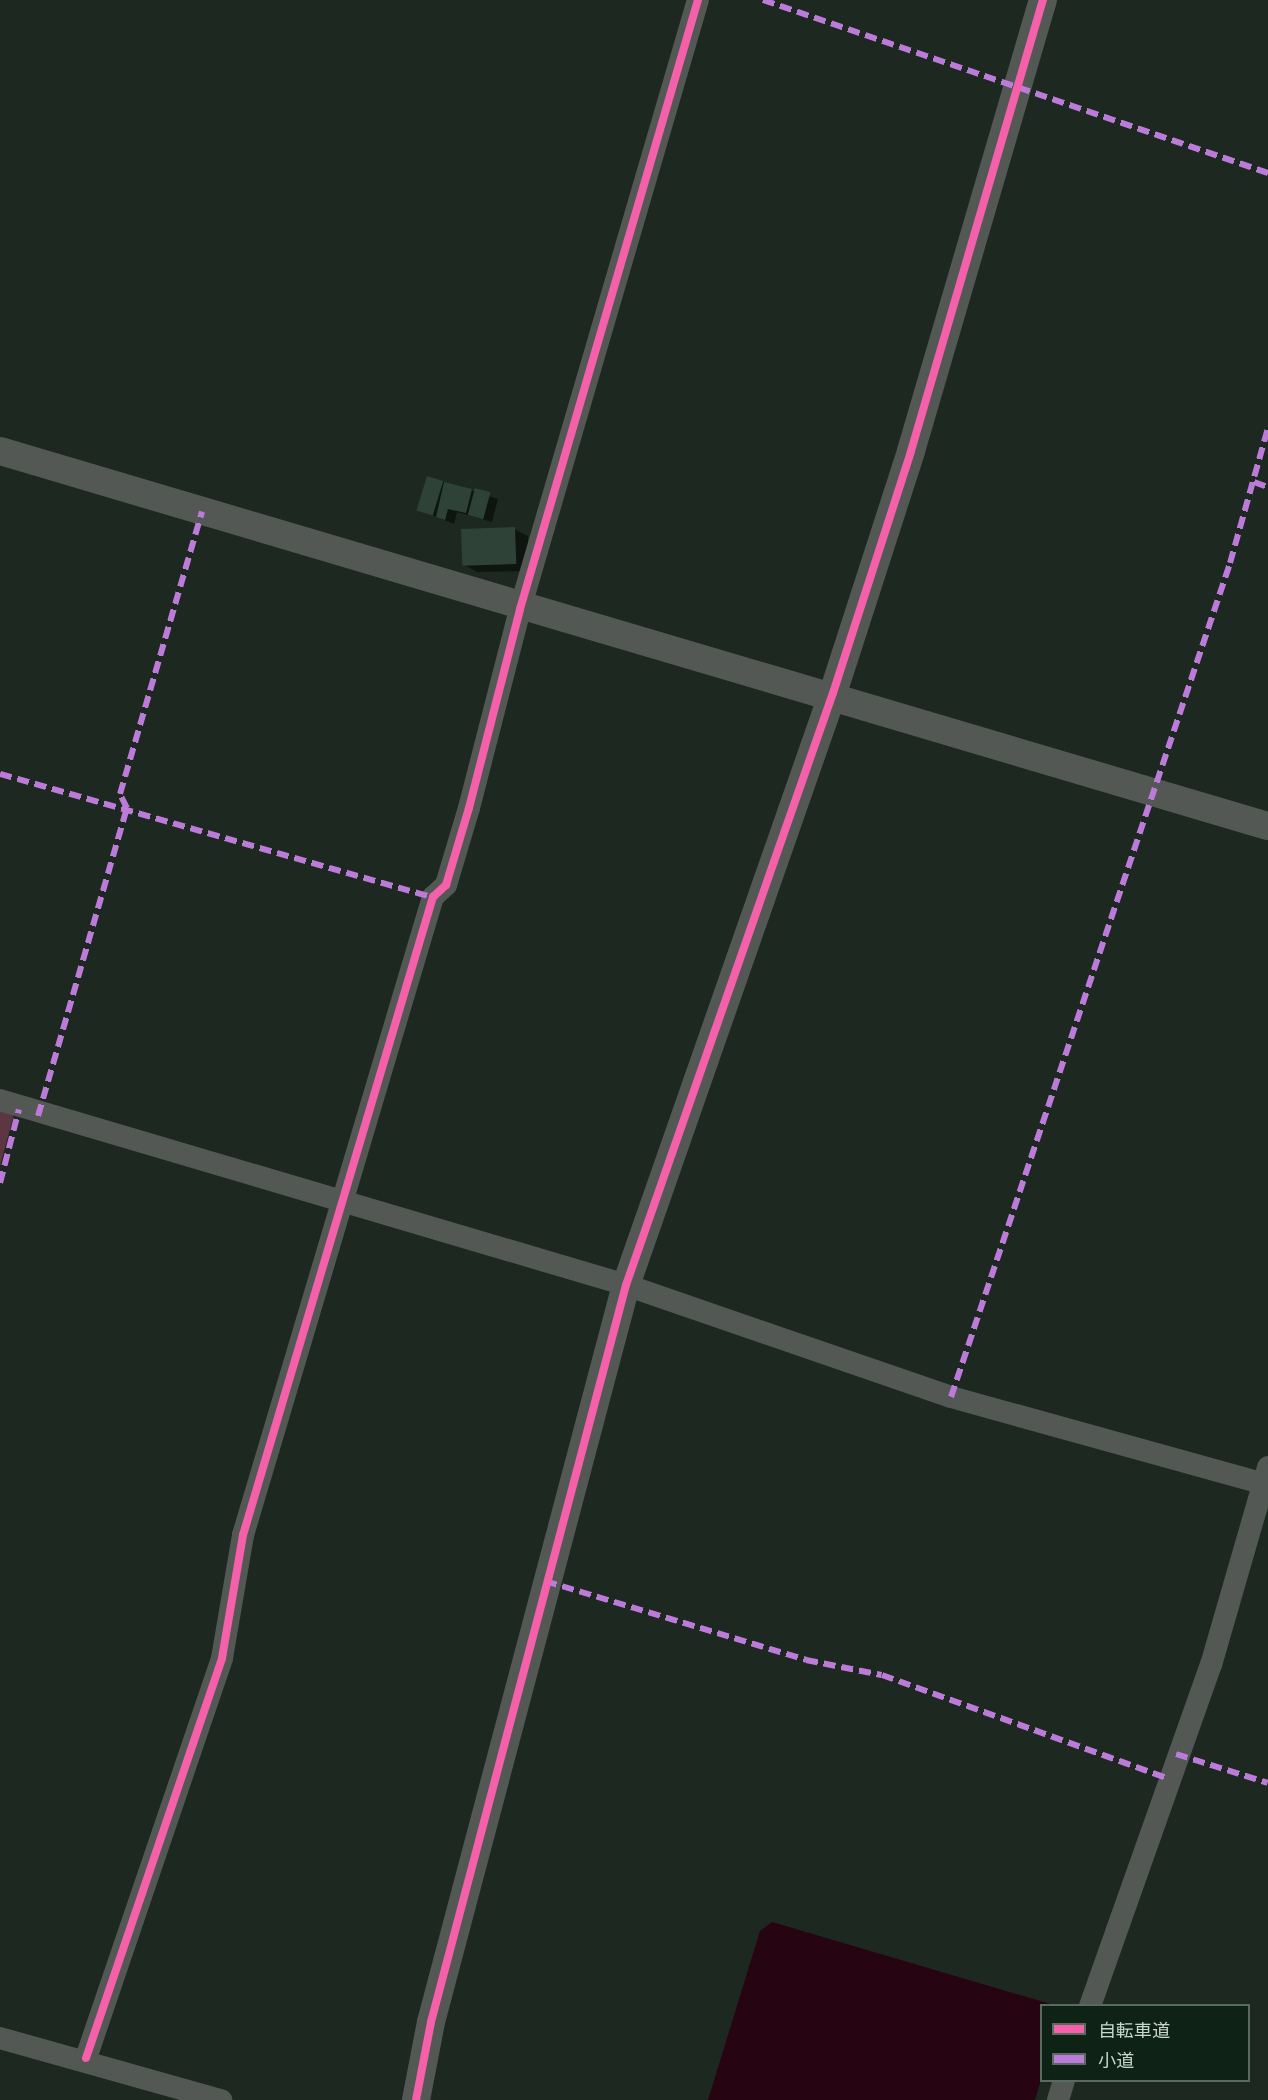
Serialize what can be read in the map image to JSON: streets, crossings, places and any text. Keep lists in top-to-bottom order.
{
  "legend": ["自転車道", "小道"]
}
